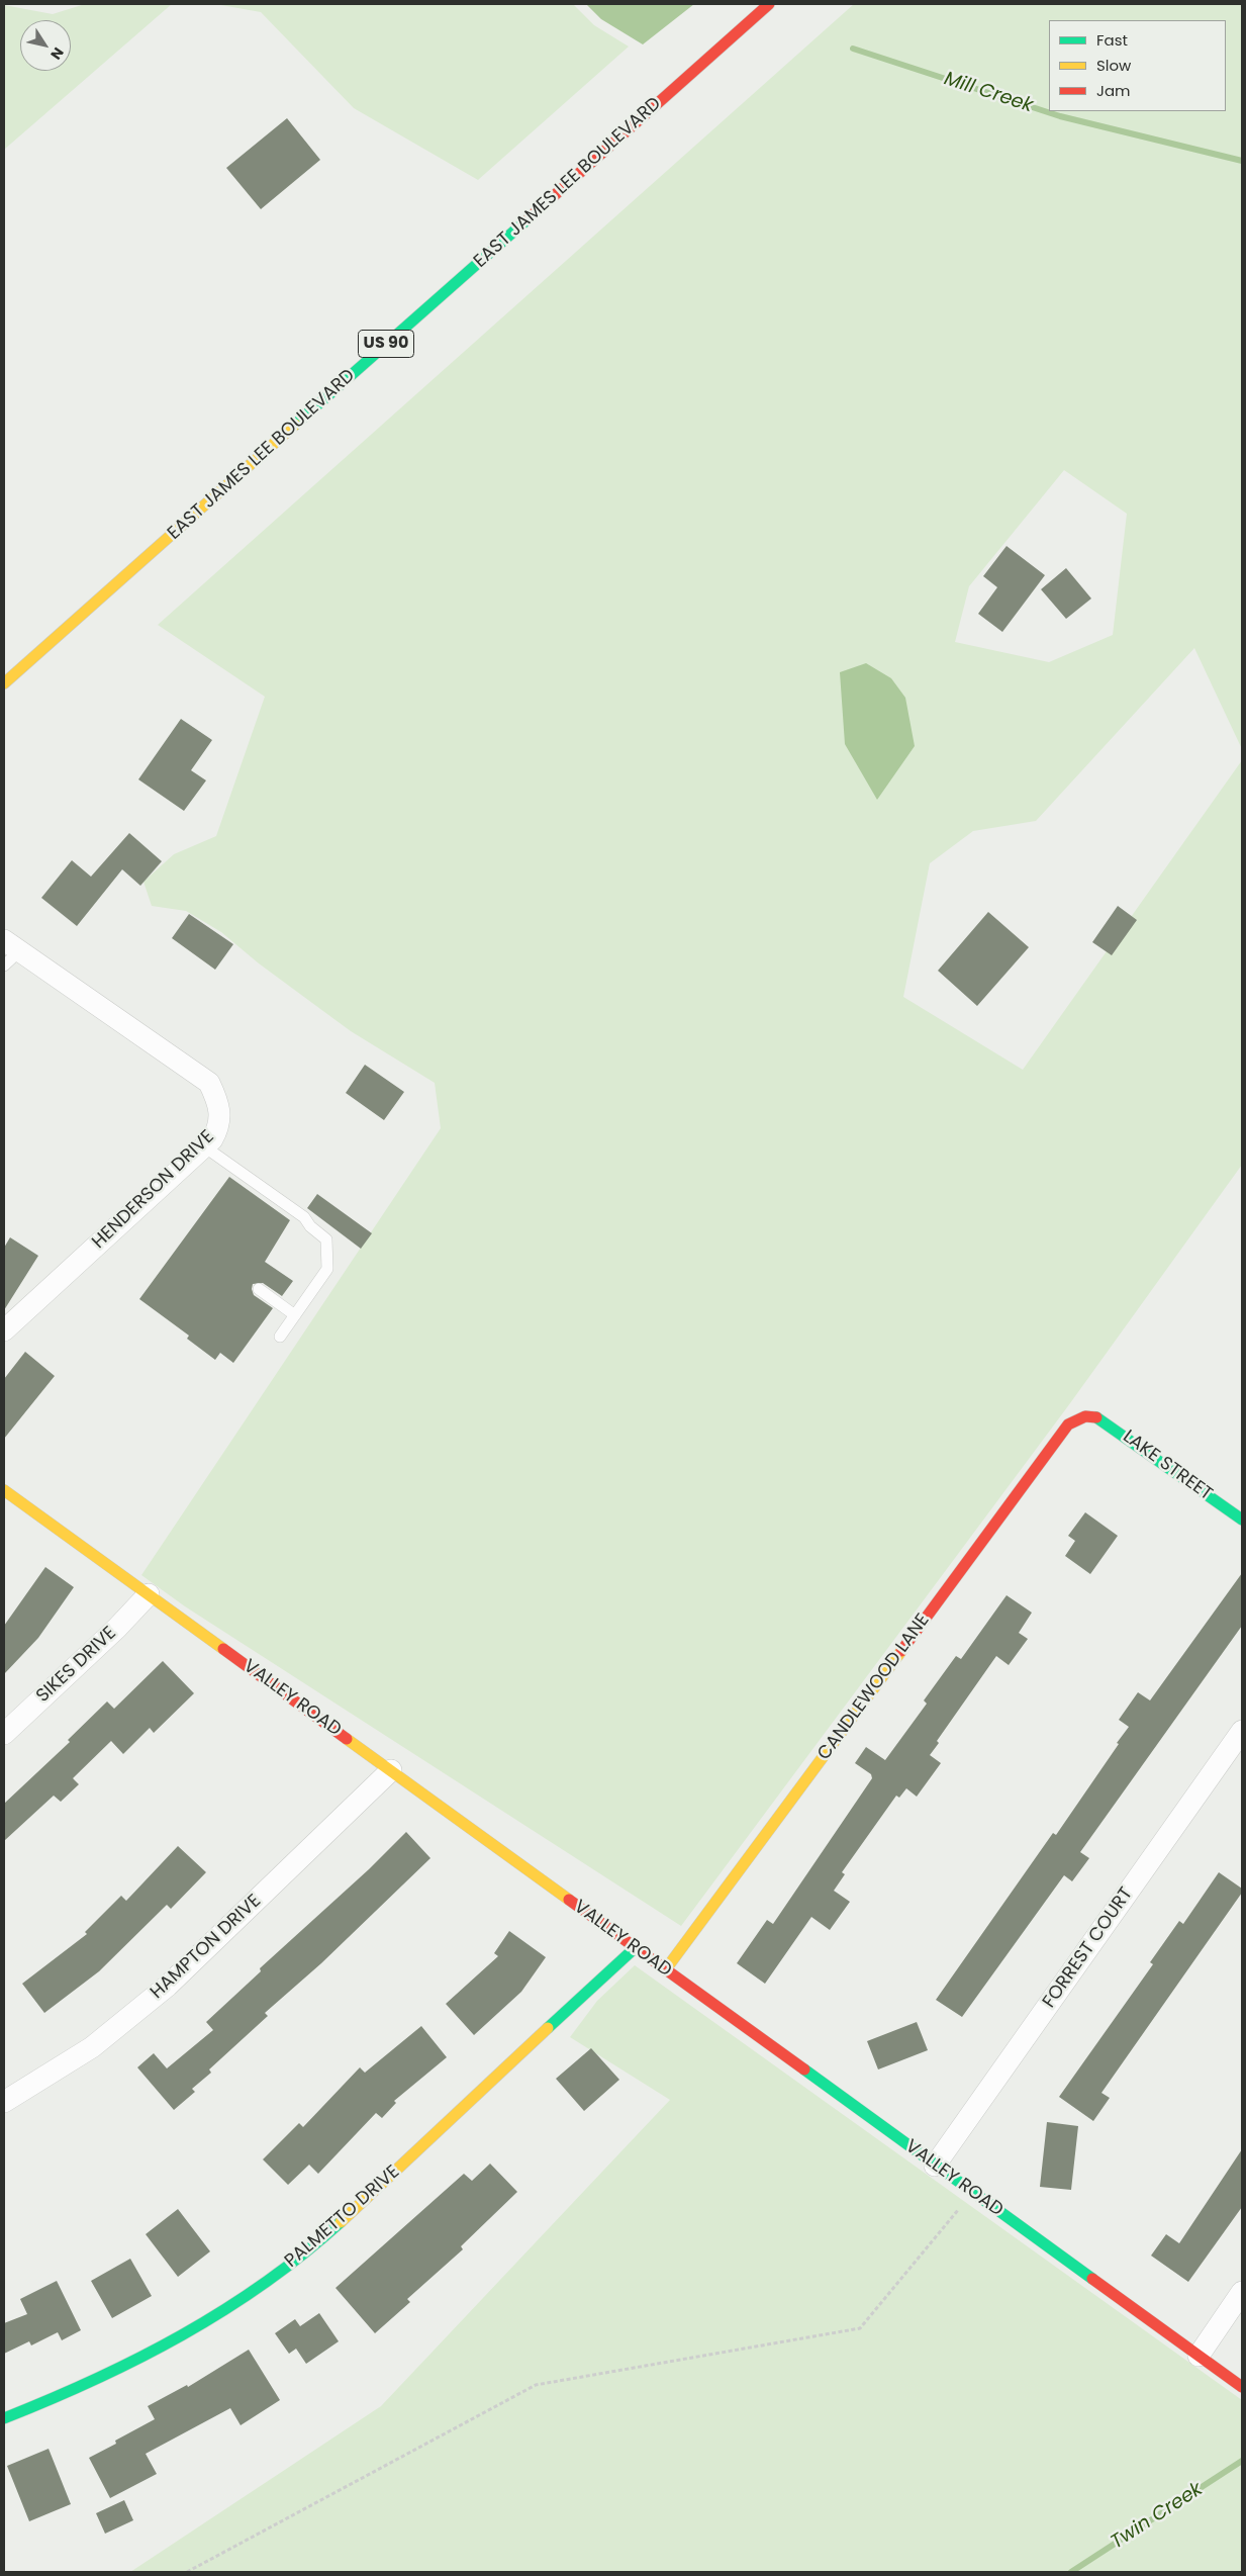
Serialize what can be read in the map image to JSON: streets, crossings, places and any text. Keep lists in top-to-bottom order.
{
  "streets": {
    "street": [
      "EAST JAMES LEE BOULEVARD",
      "US 90",
      "HENDERSON DRIVE",
      "LAKE STREET",
      "SIKES DRIVE",
      "CANDLEWOOD LANE",
      "VALLEY ROAD",
      "HAMPTON DRIVE",
      "FORREST COURT",
      "PALMETTO DRIVE"
    ]
  },
  "crossings": [
    ["LAKE STREET", "CANDLEWOOD LANE"],
    ["SIKES DRIVE", "VALLEY ROAD"],
    ["CANDLEWOOD LANE", "VALLEY ROAD"],
    ["VALLEY ROAD", "HAMPTON DRIVE"],
    ["VALLEY ROAD", "FORREST COURT"],
    ["VALLEY ROAD", "PALMETTO DRIVE"]
  ],
  "water": ["Mill Creek", "Twin Creek"],
  "legend": ["Fast", "Slow", "Jam"],
  "north": "bottom right"
}
